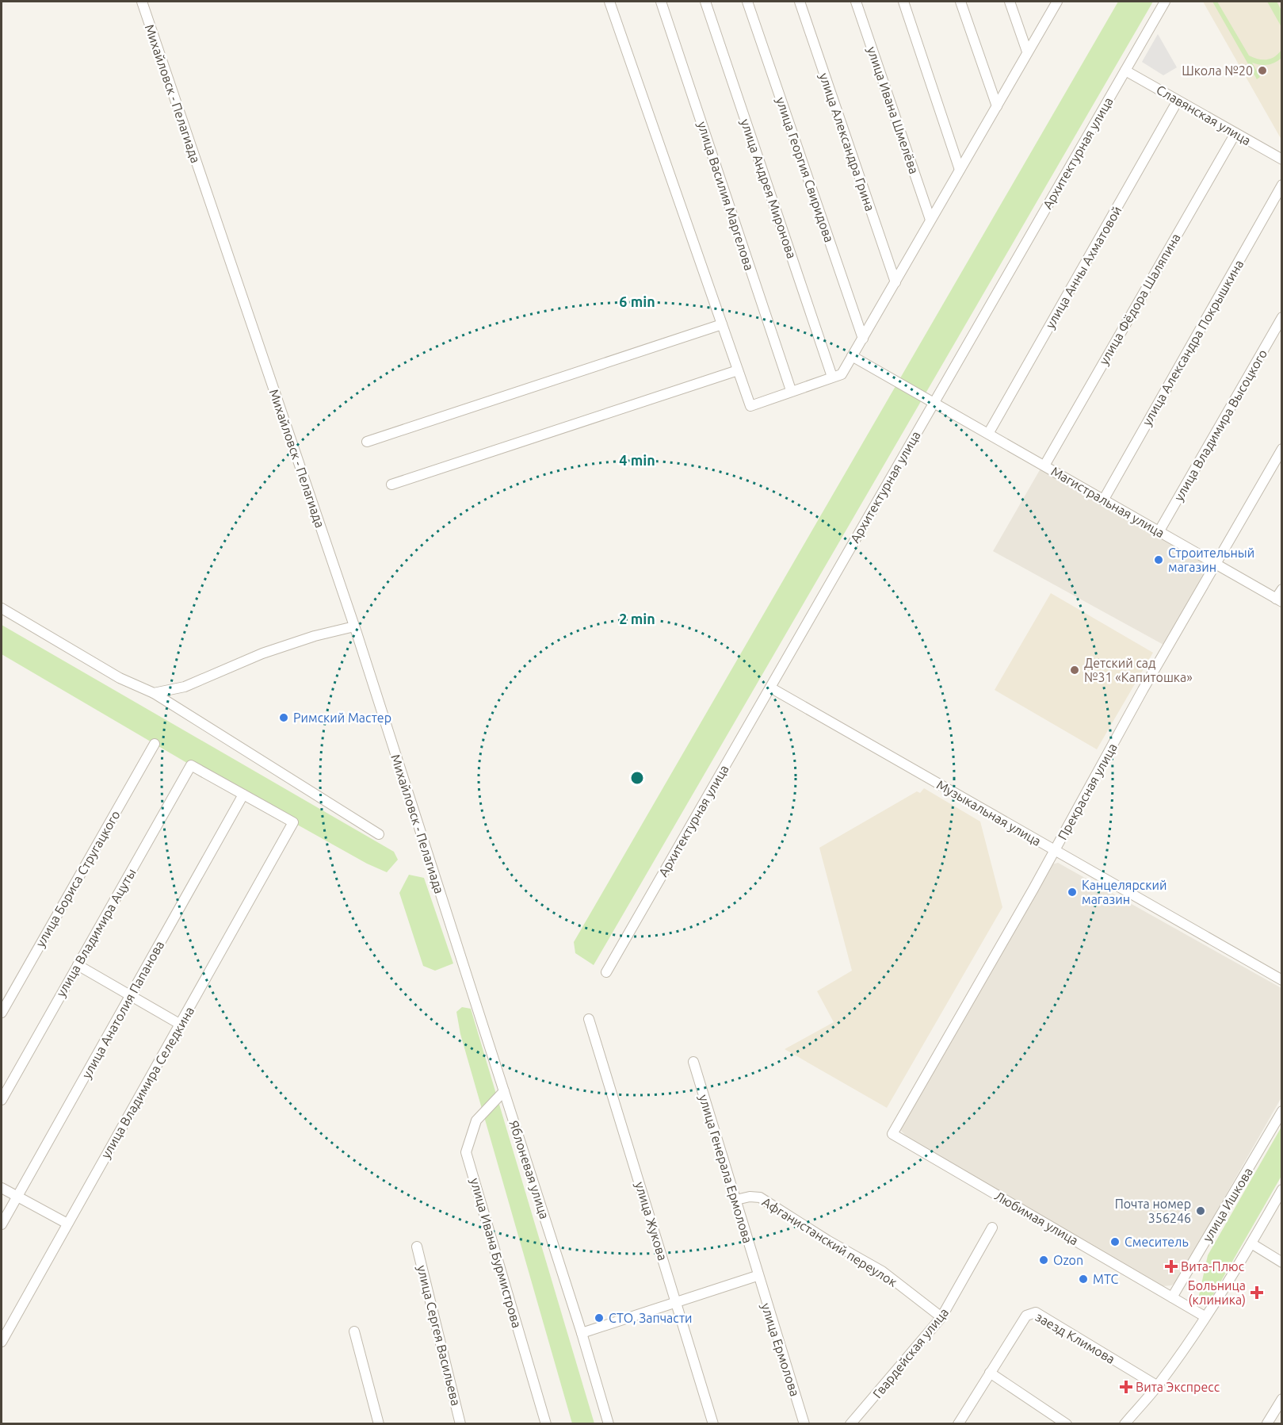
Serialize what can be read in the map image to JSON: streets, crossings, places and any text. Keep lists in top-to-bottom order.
{
  "streets": {
    "street": [
      "Михайловск - Пелагиада",
      "улица Ивана Шмелёва",
      "Славянская улица",
      "улица Александра Грина",
      "Архитектурная улица",
      "улица Георгия Свиридова",
      "улица Андрея Миронова",
      "улица Василия Маргелова",
      "улица Анны Ахматовой",
      "улица Фёдора Шаляпина",
      "улица Александра Покрышкина",
      "улица Владимира Высоцкого",
      "Магистральная улица",
      "Прекрасная улица",
      "Музыкальная улица",
      "улица Бориса Стругацкого",
      "улица Владимира Ацуты",
      "улица Анатолия Папанова",
      "улица Владимира Селедкина",
      "улица Генерала Ермолова",
      "Яблоневая улица",
      "улица Ишкова",
      "Любимая улица",
      "улица Жукова",
      "Афганистанский переулок",
      "улица Ивана Бурмистрова",
      "улица Сергея Васильева",
      "заезд Климова",
      "улица Ермолова",
      "Гвардейская улица"
    ]
  },
  "crossings": [
    ["Михайловск - Пелагиада", "Яблоневая улица"],
    ["Славянская улица", "Архитектурная улица"],
    ["Славянская улица", "улица Анны Ахматовой"],
    ["Славянская улица", "улица Фёдора Шаляпина"],
    ["Архитектурная улица", "Магистральная улица"],
    ["Архитектурная улица", "Музыкальная улица"],
    ["улица Анны Ахматовой", "Магистральная улица"],
    ["улица Фёдора Шаляпина", "Магистральная улица"],
    ["улица Александра Покрышкина", "Магистральная улица"],
    ["улица Владимира Высоцкого", "Магистральная улица"],
    ["Магистральная улица", "Прекрасная улица"],
    ["Прекрасная улица", "Музыкальная улица"],
    ["Прекрасная улица", "Любимая улица"],
    ["улица Владимира Ацуты", "улица Анатолия Папанова"],
    ["улица Владимира Ацуты", "улица Владимира Селедкина"],
    ["улица Анатолия Папанова", "улица Владимира Селедкина"],
    ["улица Генерала Ермолова", "Афганистанский переулок"],
    ["улица Генерала Ермолова", "улица Ермолова"],
    ["Яблоневая улица", "улица Ивана Бурмистрова"],
    ["улица Ишкова", "Любимая улица"],
    ["Афганистанский переулок", "Гвардейская улица"]
  ],
  "places": {
    "other": [
      "Школа №20",
      "Строительный магазин",
      "Детский сад №31 «Капитошка»",
      "Римский Мастер",
      "Канцелярский магазин",
      "Почта номер 356246",
      "Смеситель",
      "Ozon",
      "МТС",
      "СТО, Запчасти"
    ],
    "health": ["Вита-Плюс", "Больница (клиника)", "Вита Экспресс"]
  },
  "rings": ["6 min", "4 min", "2 min"]
}
